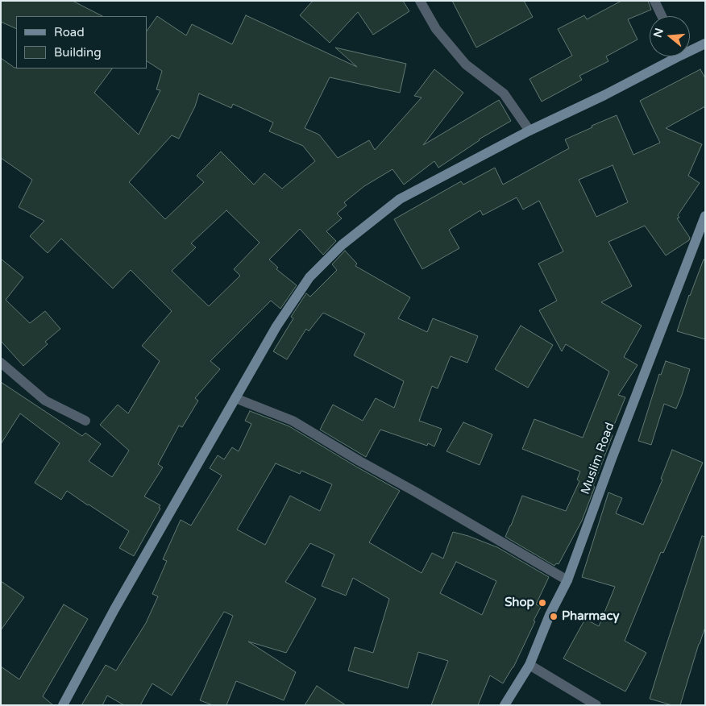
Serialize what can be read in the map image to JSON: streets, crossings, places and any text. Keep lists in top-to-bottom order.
{
  "streets": {
    "street": ["Muslim Road"]
  },
  "places": ["Shop", "Pharmacy"],
  "legend": ["Road", "Building"],
  "north": "left"
}
